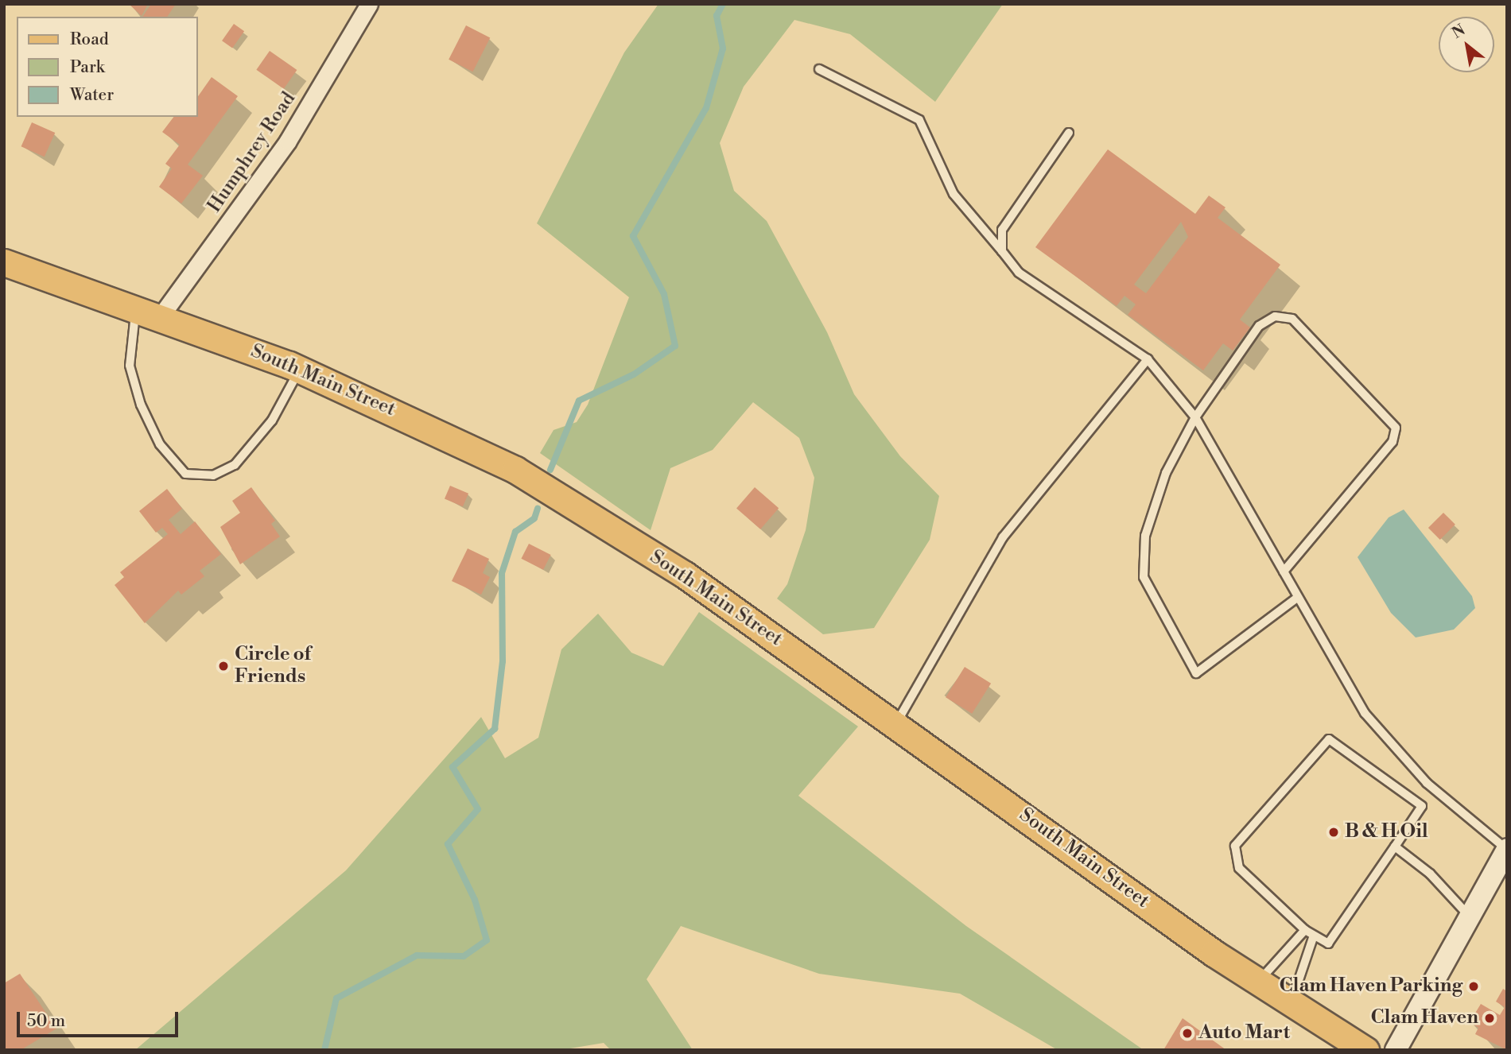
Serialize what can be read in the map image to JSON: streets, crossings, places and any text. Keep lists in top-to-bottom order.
{
  "streets": {
    "main road": ["South Main Street"],
    "street": ["Humphrey Road"]
  },
  "crossings": [
    ["Humphrey Road", "South Main Street"]
  ],
  "places": [
    "Circle of Friends",
    "B & H Oil",
    "Clam Haven Parking",
    "Clam Haven",
    "Auto Mart"
  ],
  "legend": ["Road", "Park", "Water"],
  "scale_bar": "50 m",
  "north": "top left"
}
